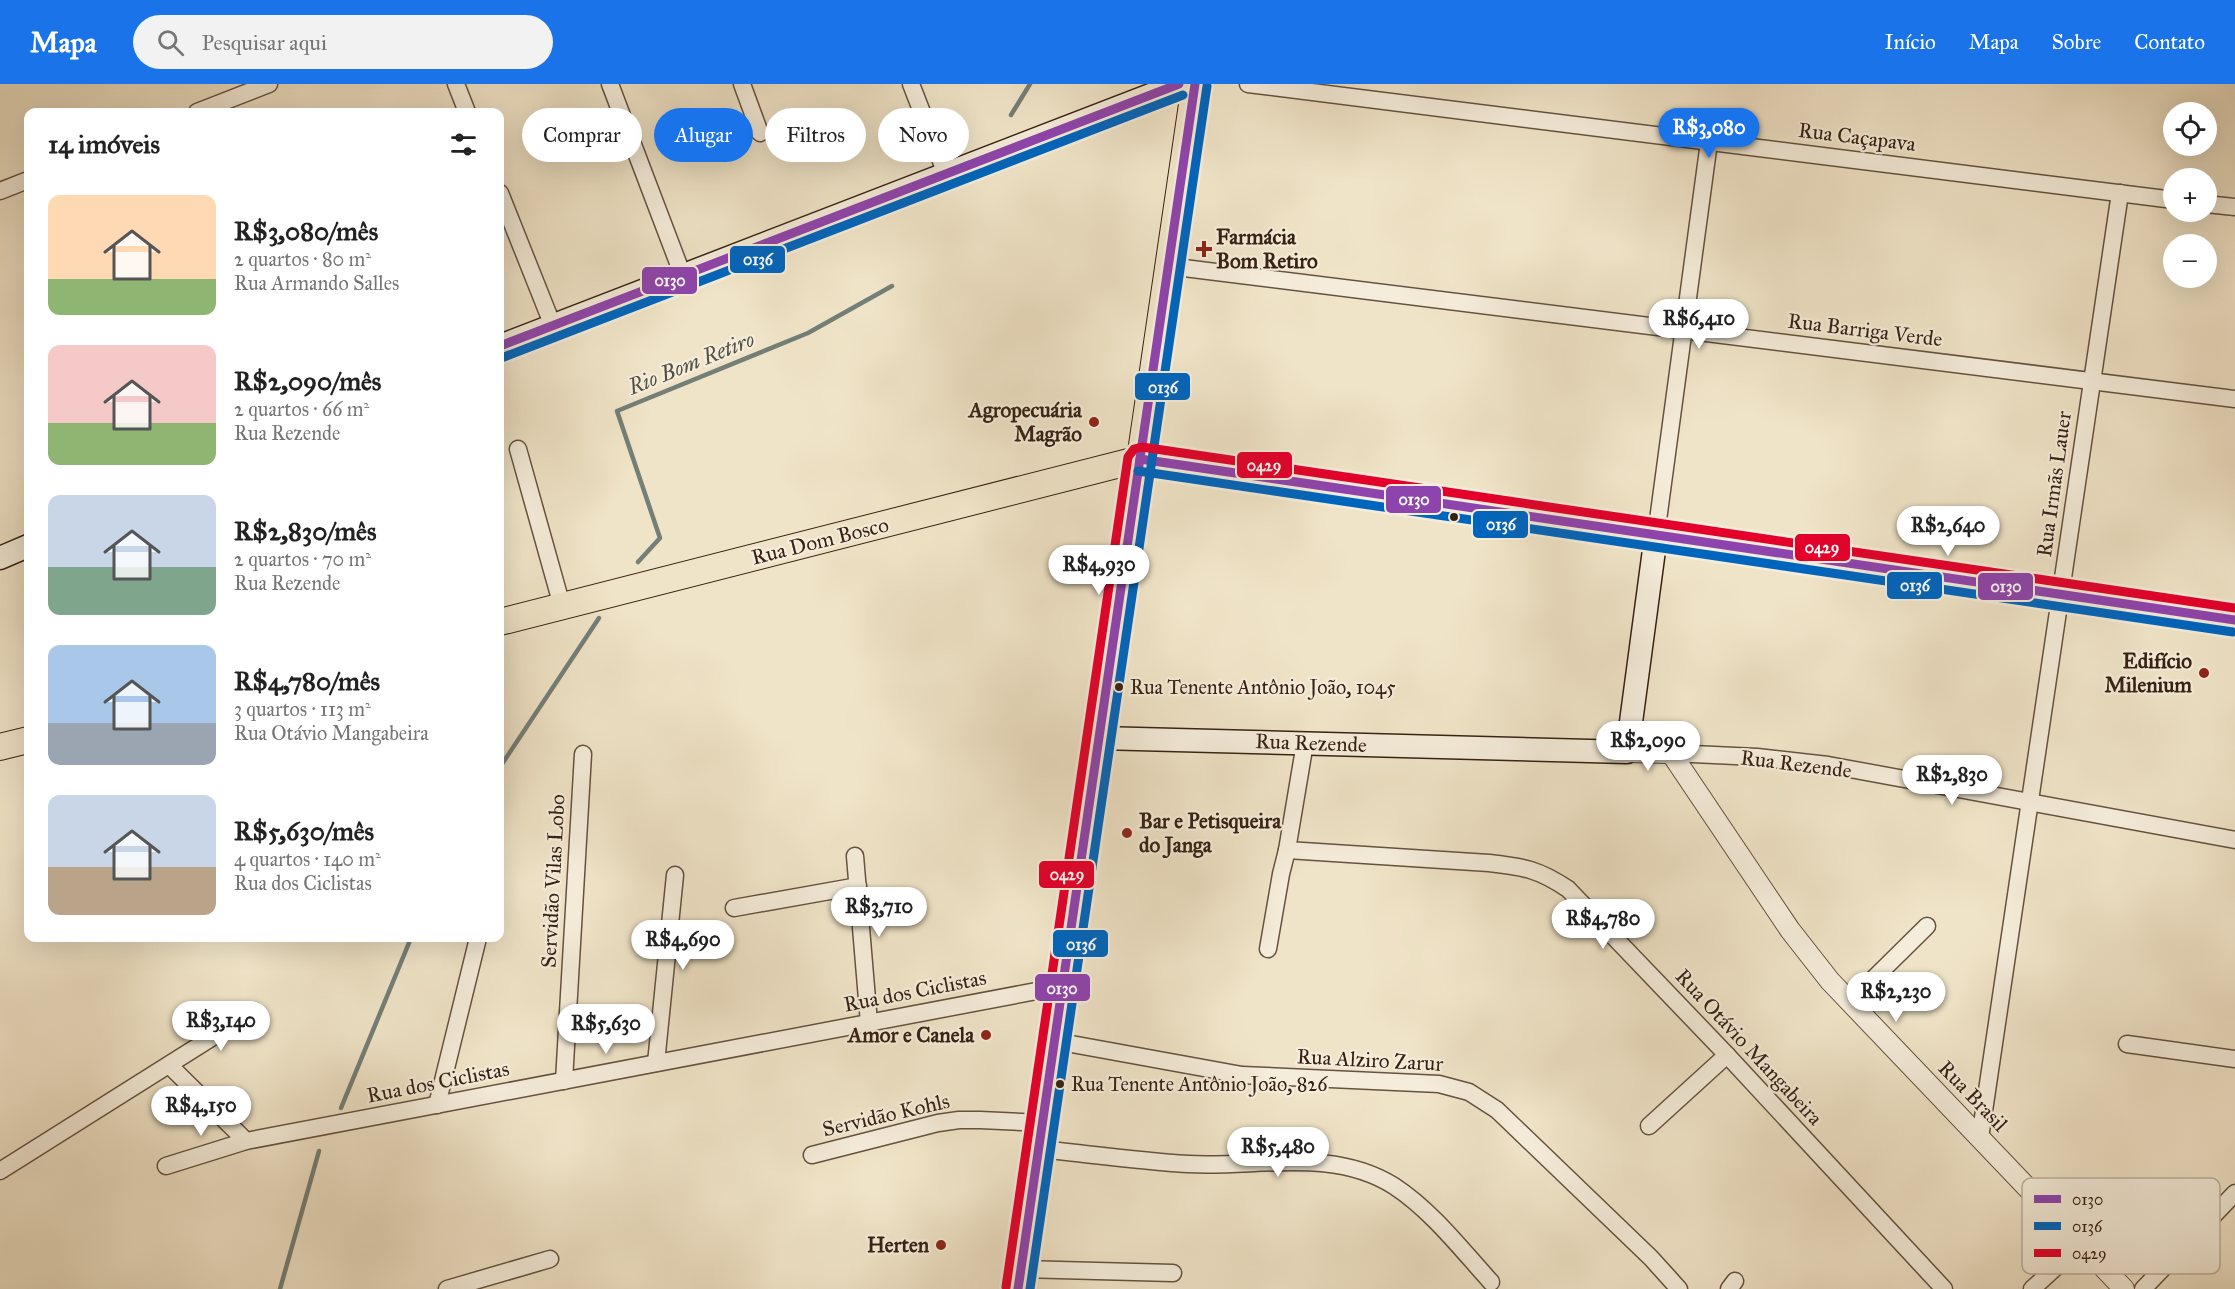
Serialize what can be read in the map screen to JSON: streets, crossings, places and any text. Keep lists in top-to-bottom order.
{
  "streets": {
    "main road": ["Rua Dom Bosco", "Rua Rezende"],
    "street": [
      "Rua Caçapava",
      "Rua Barriga Verde",
      "Rua Irmãs Lauer",
      "Servidão Vilas Lobo",
      "Rua dos Ciclistas",
      "Rua Otávio Mangabeira",
      "Rua Alziro Zarur",
      "Rua Brasil",
      "Servidão Kohls"
    ]
  },
  "crossings": [
    ["Rua Caçapava", "Rua Irmãs Lauer"],
    ["Rua Barriga Verde", "Rua Irmãs Lauer"],
    ["Rua Irmãs Lauer", "Rua Rezende"],
    ["Rua Irmãs Lauer", "Rua Brasil"],
    ["Rua Rezende", "Rua Brasil"],
    ["Servidão Vilas Lobo", "Rua dos Ciclistas"]
  ],
  "water": ["Rio Bom Retiro"],
  "places": {
    "health": ["Farmácia Bom Retiro"],
    "other": [
      "Agropecuária Magrão",
      "Edifício Milenium",
      "Rua Tenente Antônio João, 1045",
      "Bar e Petisqueira do Janga",
      "Amor e Canela",
      "Rua Tenente Antônio João, 826",
      "Herten"
    ]
  },
  "lines": ["transit line 0130", "transit line 0136", "transit line 0429"],
  "legend": ["0130", "0136", "0429"],
  "page": {
    "header": "Mapa",
    "search": "Pesquisar aqui",
    "nav": [
      "Início",
      "Mapa",
      "Sobre",
      "Contato"
    ],
    "map_buttons": ["+", "−"],
    "price": [
      "R$3,080",
      "R$6,410",
      "R$2,640",
      "R$4,930",
      "R$2,090",
      "R$2,830",
      "R$3,710",
      "R$4,780",
      "R$4,690",
      "R$2,230",
      "R$3,140",
      "R$5,630",
      "R$4,150",
      "R$5,480"
    ],
    "chip": [
      "Comprar",
      "Alugar",
      "Filtros",
      "Novo"
    ],
    "heading": "14 imóveis",
    "list": [
      {
        "name": "R$3,080/mês",
        "note": "2 quartos · 80 m² · Rua Armando Salles"
      },
      {
        "name": "R$2,090/mês",
        "note": "2 quartos · 66 m² · Rua Rezende"
      },
      {
        "name": "R$2,830/mês",
        "note": "2 quartos · 70 m² · Rua Rezende"
      },
      {
        "name": "R$4,780/mês",
        "note": "3 quartos · 113 m² · Rua Otávio Mangabeira"
      },
      {
        "name": "R$5,630/mês",
        "note": "4 quartos · 140 m² · Rua dos Ciclistas"
      }
    ]
  }
}
